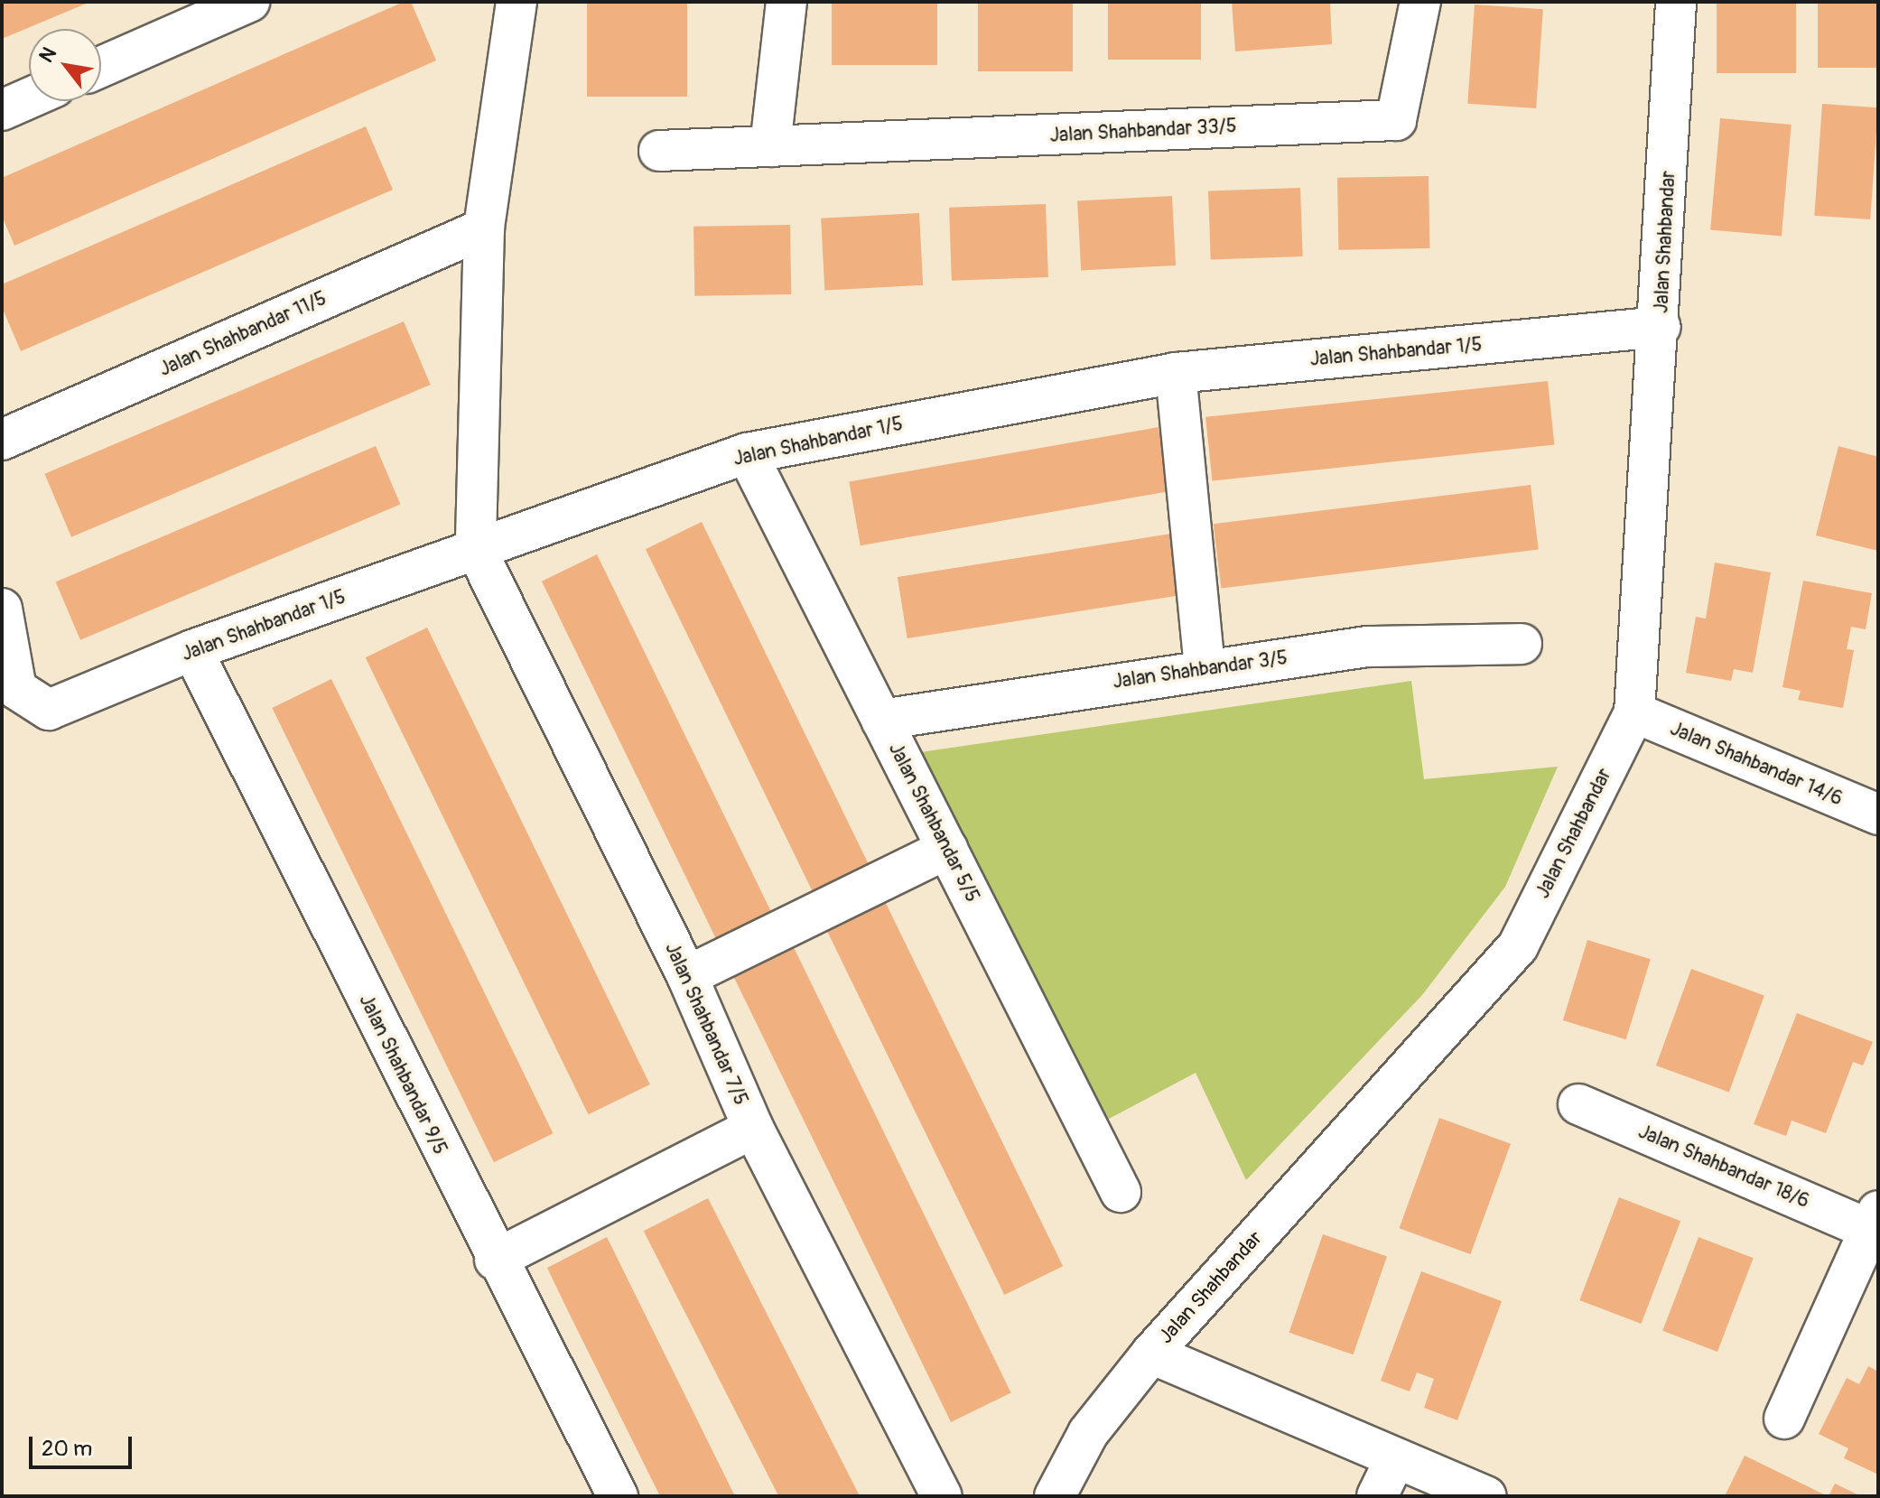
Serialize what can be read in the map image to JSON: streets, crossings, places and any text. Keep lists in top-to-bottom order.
{
  "streets": {
    "street": [
      "Jalan Shahbandar 33/5",
      "Jalan Shahbandar",
      "Jalan Shahbandar 11/5",
      "Jalan Shahbandar 1/5",
      "Jalan Shahbandar 3/5",
      "Jalan Shahbandar 14/6",
      "Jalan Shahbandar 5/5",
      "Jalan Shahbandar 7/5",
      "Jalan Shahbandar 9/5",
      "Jalan Shahbandar 18/6"
    ]
  },
  "crossings": [
    ["Jalan Shahbandar", "Jalan Shahbandar 1/5"],
    ["Jalan Shahbandar", "Jalan Shahbandar 14/6"],
    ["Jalan Shahbandar 1/5", "Jalan Shahbandar 5/5"],
    ["Jalan Shahbandar 1/5", "Jalan Shahbandar 7/5"],
    ["Jalan Shahbandar 1/5", "Jalan Shahbandar 9/5"],
    ["Jalan Shahbandar 3/5", "Jalan Shahbandar 5/5"]
  ],
  "scale_bar": "20 m",
  "north": "top left"
}
